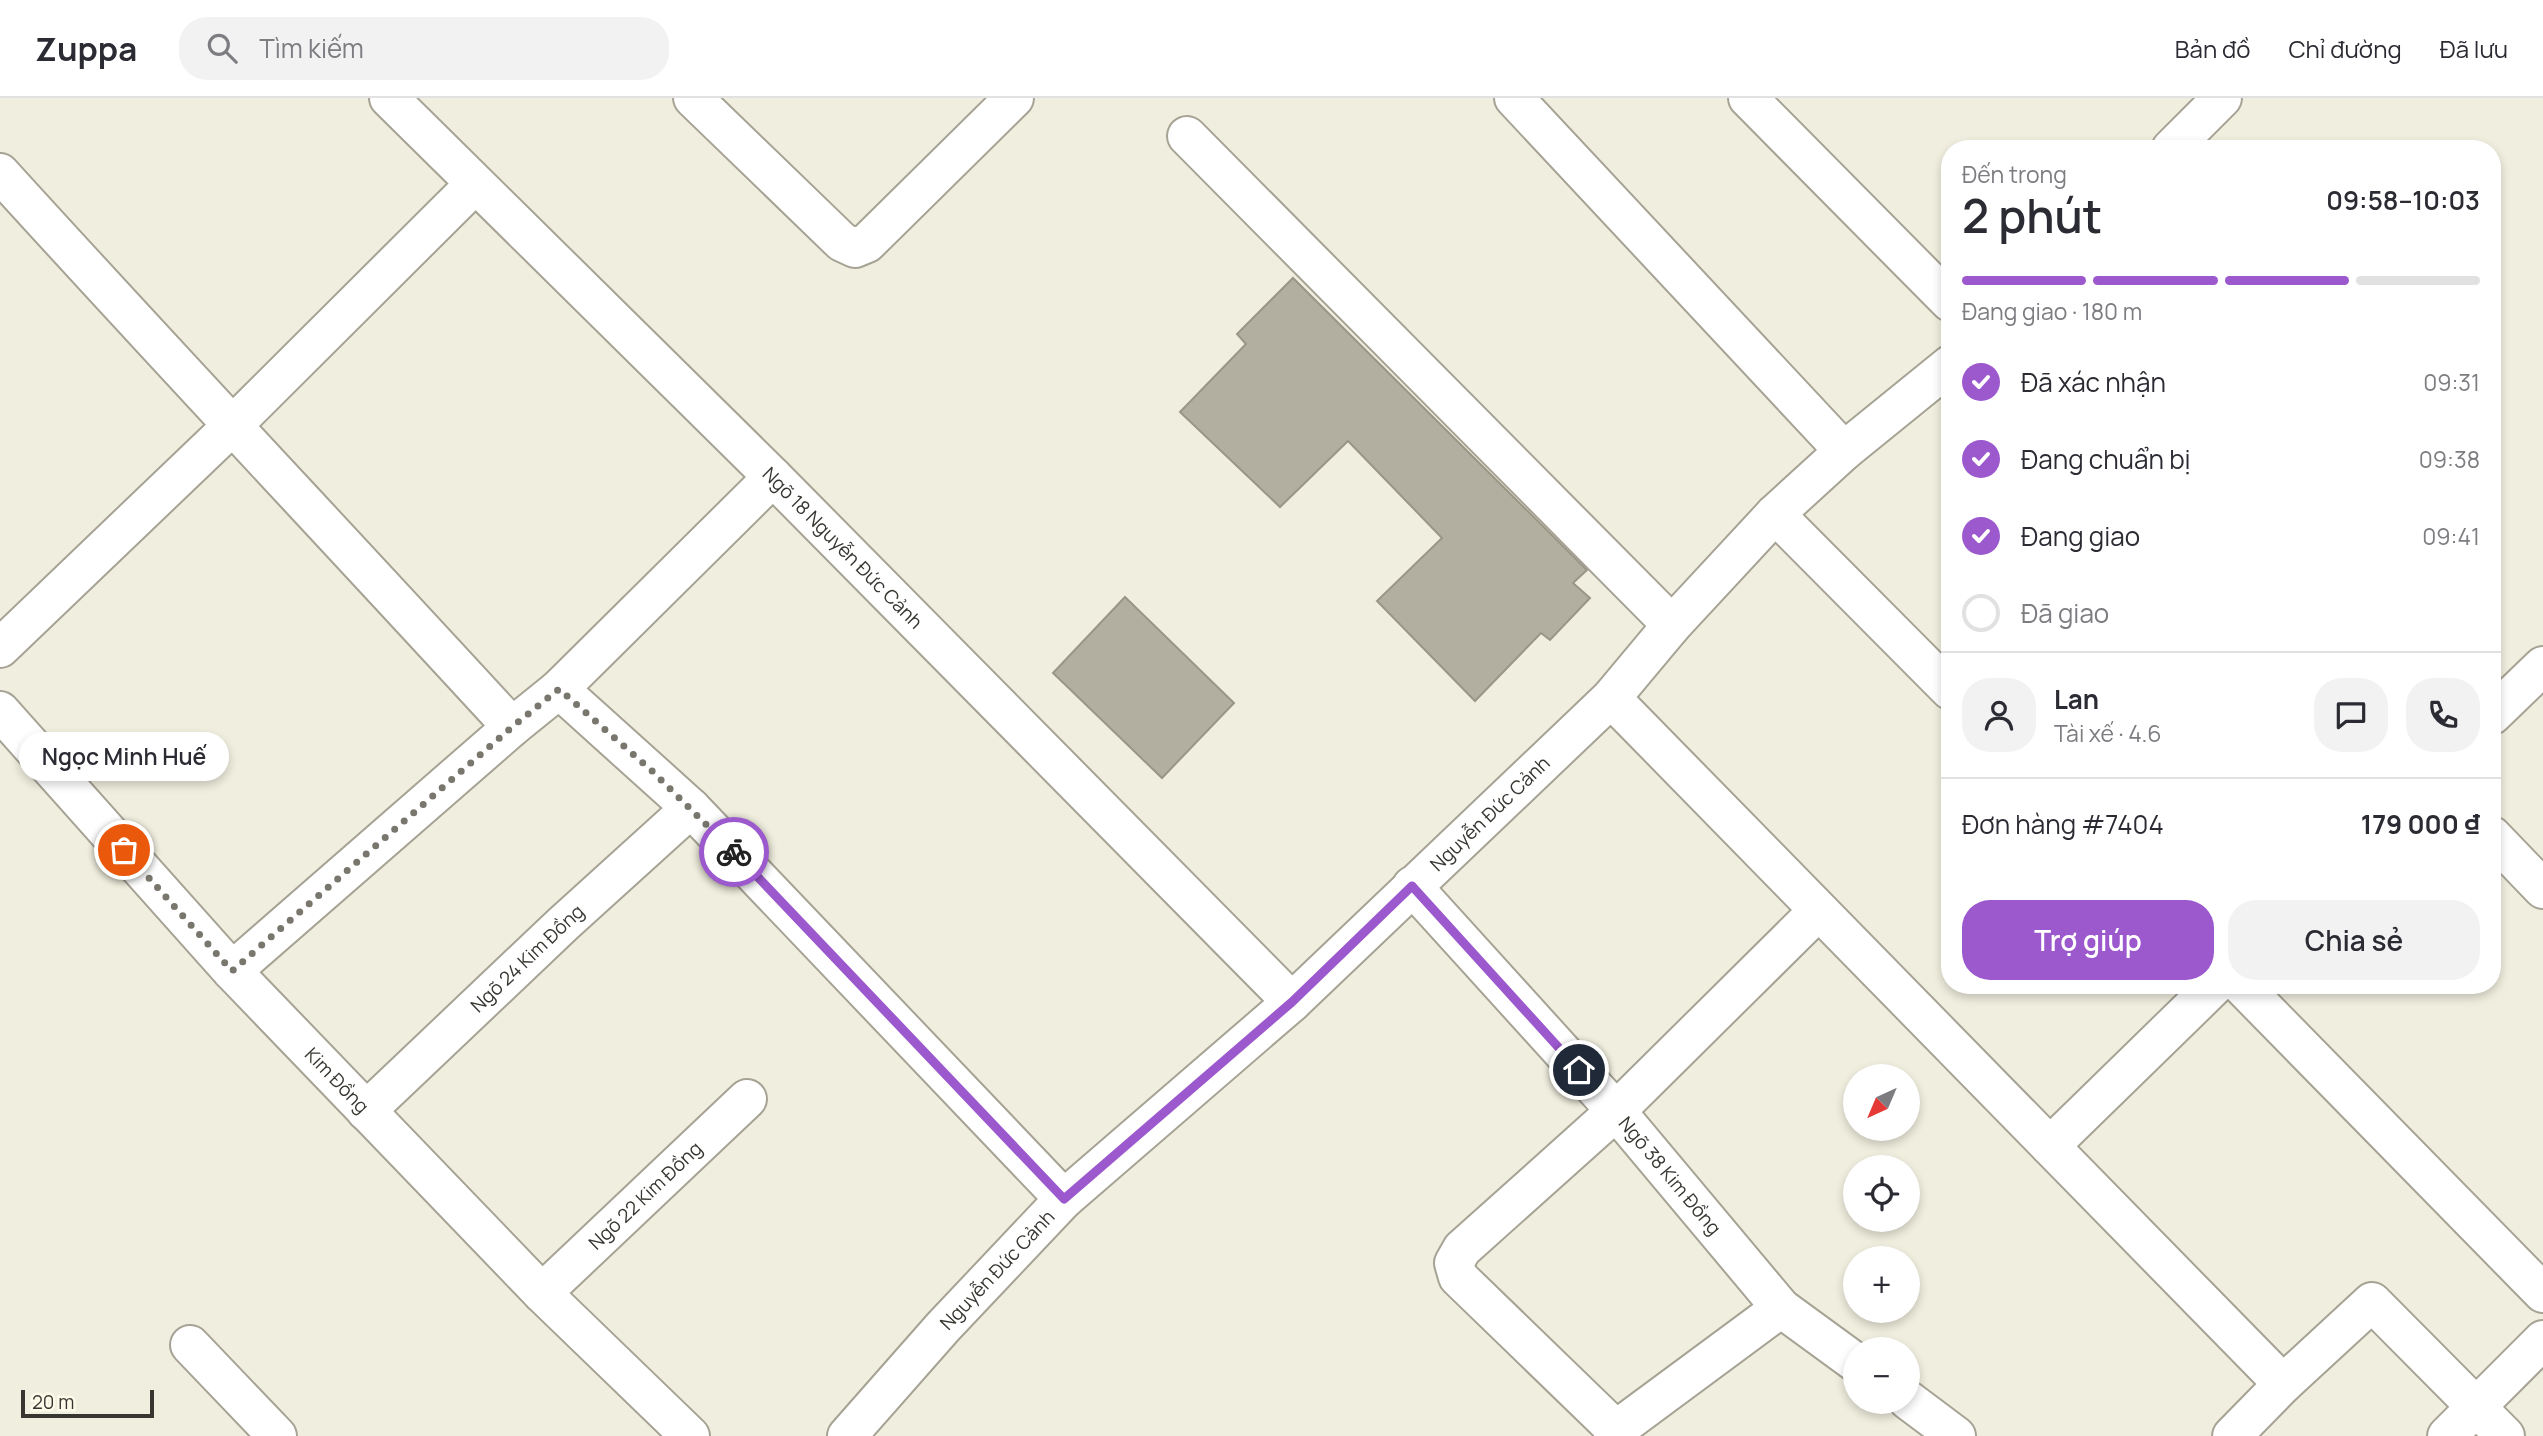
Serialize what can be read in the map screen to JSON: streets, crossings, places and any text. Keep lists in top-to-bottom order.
{
  "streets": {
    "street": [
      "Ngõ 18 Nguyễn Đức Cảnh",
      "Nguyễn Đức Cảnh",
      "Ngõ 24 Kim Đồng",
      "Kim Đồng",
      "Ngõ 38 Kim Đồng",
      "Ngõ 22 Kim Đồng"
    ]
  },
  "crossings": [
    ["Ngõ 18 Nguyễn Đức Cảnh", "Nguyễn Đức Cảnh"],
    ["Nguyễn Đức Cảnh", "Ngõ 38 Kim Đồng"],
    ["Ngõ 24 Kim Đồng", "Kim Đồng"],
    ["Kim Đồng", "Ngõ 22 Kim Đồng"]
  ],
  "places": ["Ngọc Minh Huế"],
  "scale_bar": "20 m",
  "north": "bottom left",
  "page": {
    "header": "Zuppa",
    "search": "Tìm kiếm",
    "nav": ["Bản đồ", "Chỉ đường", "Đã lưu"],
    "heading": ["2 phút", "Đến trong", "09:58–10:03"],
    "panel": [
      "Lan",
      "Tài xế · 4.6",
      "Đơn hàng #7404",
      "179 000 ₫"
    ],
    "bar": "Đang giao · 180 m",
    "list": [
      ["Đã xác nhận", "09:31"],
      ["Đang chuẩn bị", "09:38"],
      ["Đang giao", "09:41"],
      "Đã giao"
    ],
    "bubble": "Ngọc Minh Huế",
    "buttons": ["Trợ giúp", "Chia sẻ"],
    "map_buttons": ["+", "−"],
    "scale": "20 m"
  }
}
